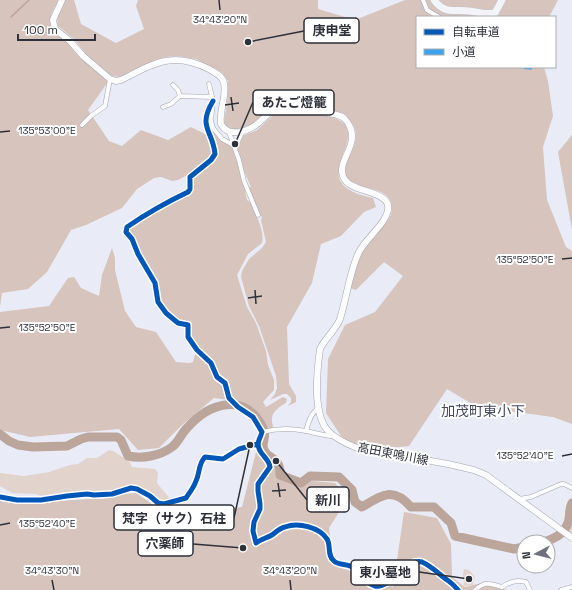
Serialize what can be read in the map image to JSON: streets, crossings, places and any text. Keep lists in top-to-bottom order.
{
  "streets": {
    "main road": ["高田東鳴川線"]
  },
  "districts": ["加茂町東小下"],
  "places": [
    "庚申堂",
    "あたご燈籠",
    "梵字（サク）石柱",
    "新川",
    "穴薬師",
    "東小墓地"
  ],
  "legend": ["自転車道", "小道"],
  "scale_bar": "100 m",
  "north": "left",
  "coordinates": [
    "34°43'20\"N",
    "135°53'00\"E",
    "135°52'50\"E",
    "135°52'40\"E",
    "34°43'30\"N"
  ]
}
